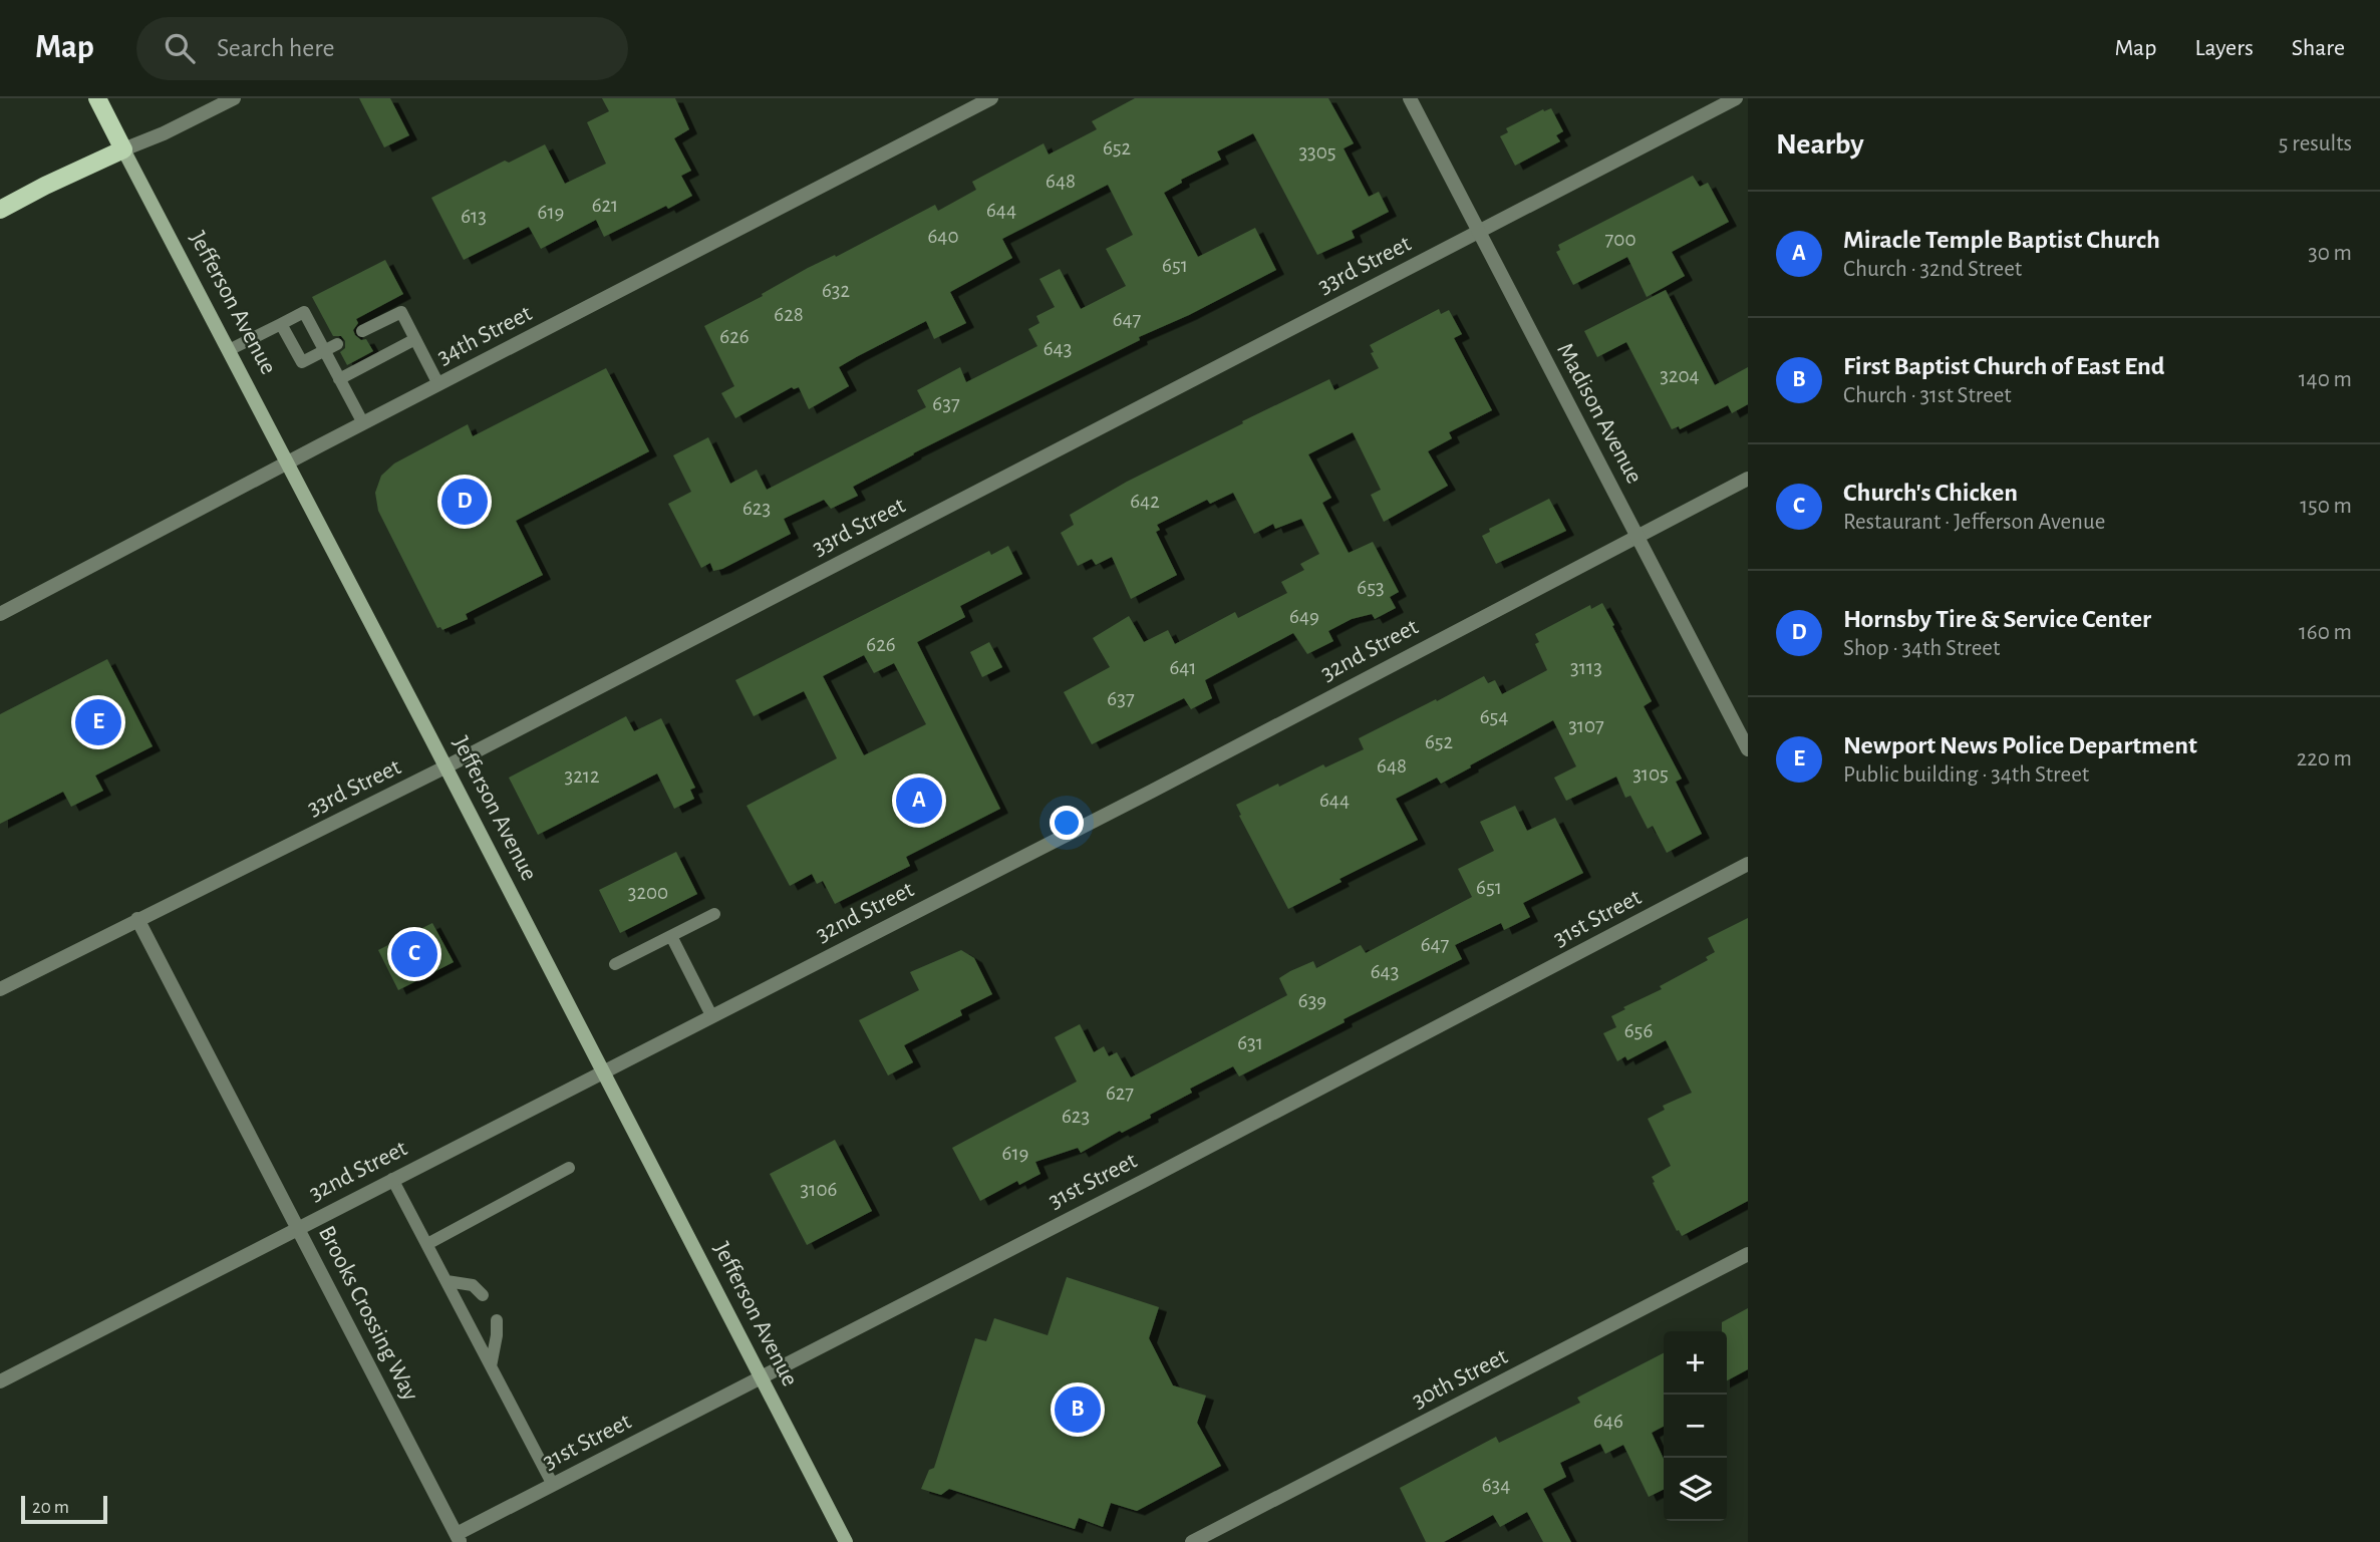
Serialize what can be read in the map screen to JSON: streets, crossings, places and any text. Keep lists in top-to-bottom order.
{
  "streets": {
    "main road": ["Jefferson Avenue"],
    "street": [
      "33rd Street",
      "34th Street",
      "Madison Avenue",
      "32nd Street",
      "31st Street",
      "Brooks Crossing Way",
      "30th Street"
    ]
  },
  "crossings": [
    ["33rd Street", "Jefferson Avenue"],
    ["33rd Street", "Madison Avenue"],
    ["33rd Street", "Brooks Crossing Way"],
    ["Jefferson Avenue", "34th Street"],
    ["Jefferson Avenue", "32nd Street"],
    ["Jefferson Avenue", "31st Street"],
    ["Madison Avenue", "32nd Street"],
    ["32nd Street", "Brooks Crossing Way"],
    ["31st Street", "Brooks Crossing Way"]
  ],
  "house_numbers": [
    "652",
    "3305",
    "648",
    "621",
    "644",
    "619",
    "613",
    "640",
    "700",
    "651",
    "632",
    "628",
    "647",
    "626",
    "643",
    "3204",
    "637",
    "642",
    "623",
    "653",
    "649",
    "626",
    "641",
    "3113",
    "637",
    "654",
    "3107",
    "652",
    "648",
    "3105",
    "3212",
    "644",
    "651",
    "3200",
    "647",
    "643",
    "639",
    "656",
    "631",
    "627",
    "623",
    "619",
    "3106",
    "646",
    "634"
  ],
  "scale_bar": "20 m",
  "page": {
    "header": "Map",
    "search": "Search here",
    "nav": ["Map", "Layers", "Share"],
    "heading": ["Nearby", "5 results"],
    "list": [
      {
        "mark": "A",
        "name": "Miracle Temple Baptist Church",
        "note": "Church · 32nd Street",
        "value": "30 m"
      },
      {
        "mark": "B",
        "name": "First Baptist Church of East End",
        "note": "Church · 31st Street",
        "value": "140 m"
      },
      {
        "mark": "C",
        "name": "Church's Chicken",
        "note": "Restaurant · Jefferson Avenue",
        "value": "150 m"
      },
      {
        "mark": "D",
        "name": "Hornsby Tire & Service Center",
        "note": "Shop · 34th Street",
        "value": "160 m"
      },
      {
        "mark": "E",
        "name": "Newport News Police Department",
        "note": "Public building · 34th Street",
        "value": "220 m"
      }
    ],
    "pins": [
      "D",
      "E",
      "A",
      "C",
      "B"
    ],
    "map_buttons": ["+", "−"],
    "scale": "20 m"
  }
}
